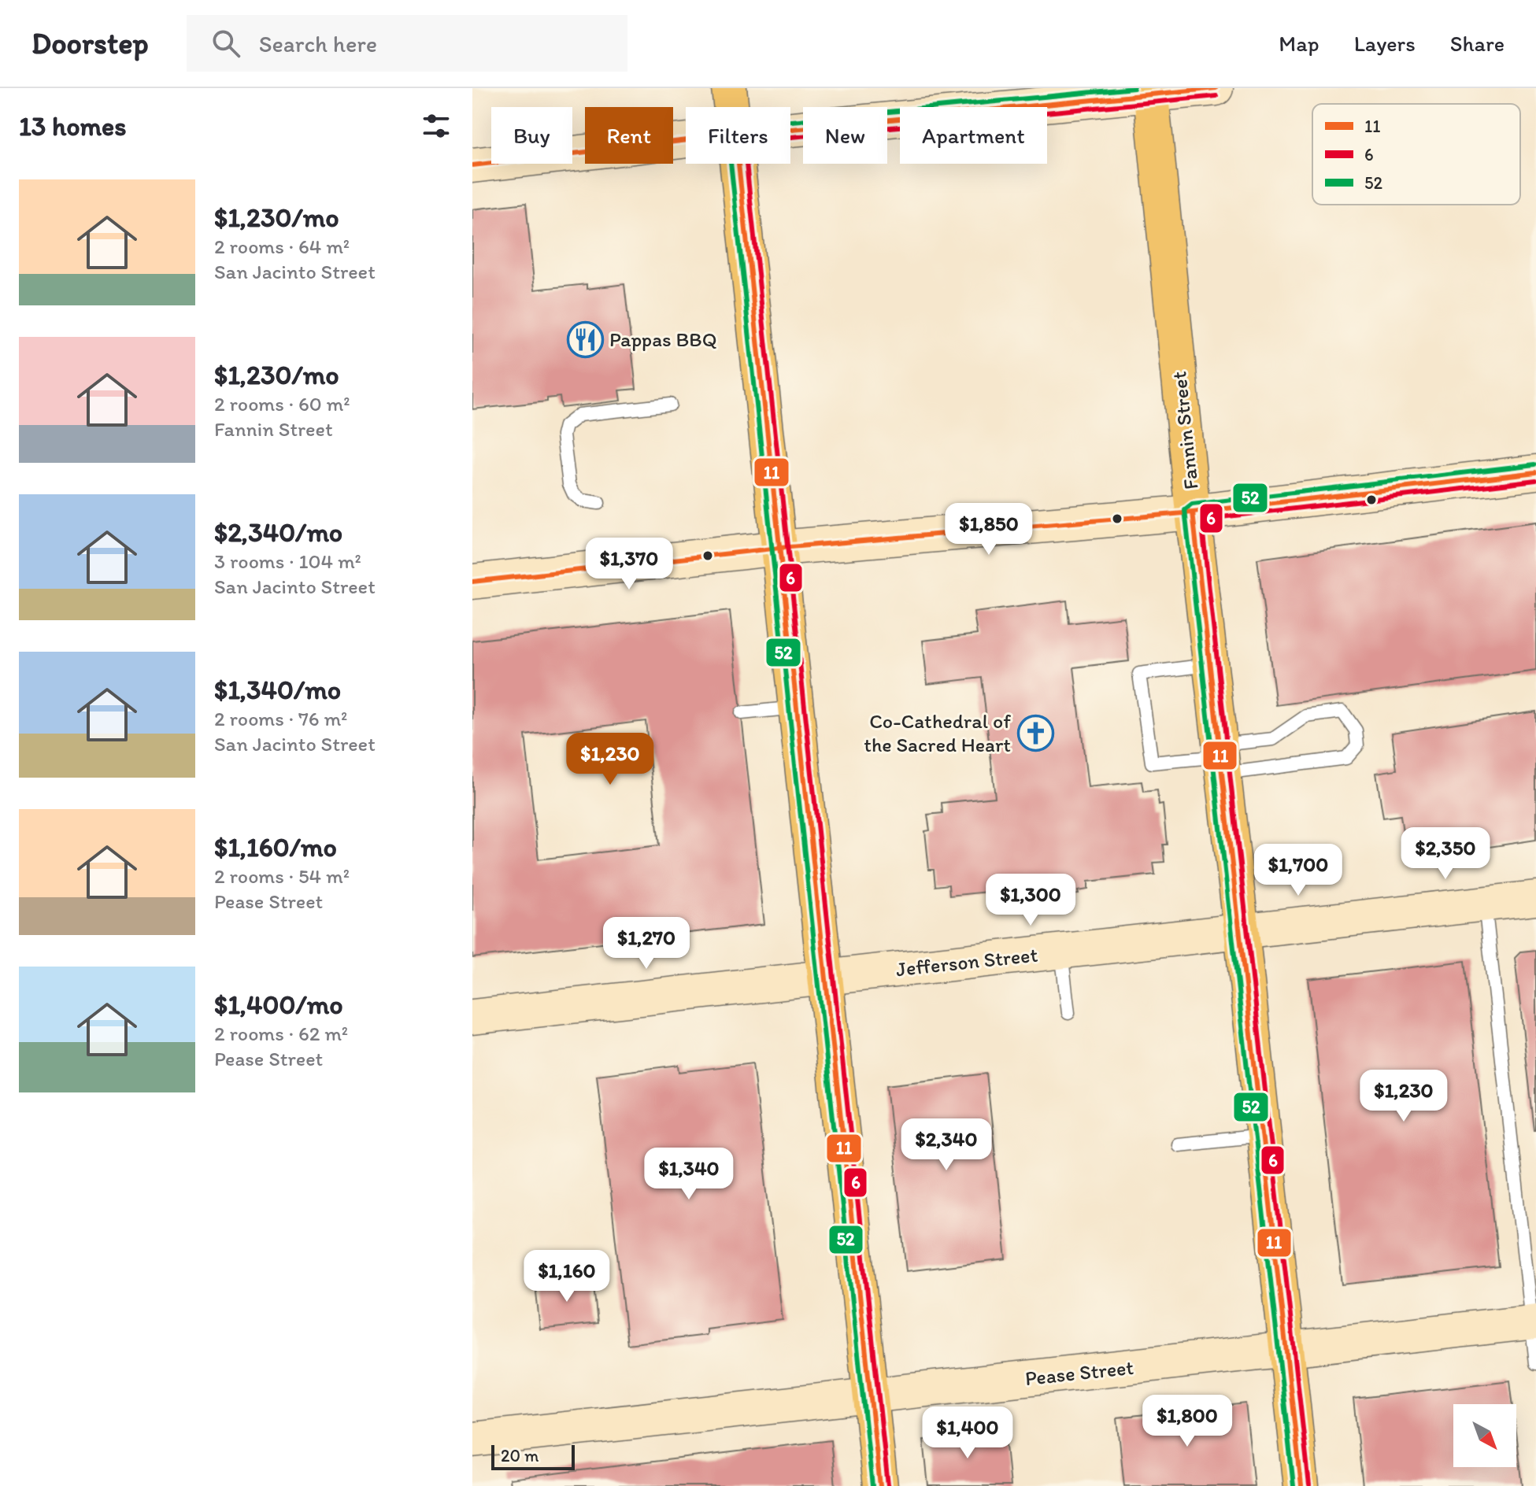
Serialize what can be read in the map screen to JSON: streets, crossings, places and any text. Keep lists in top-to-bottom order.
{
  "streets": {
    "main road": ["Fannin Street"],
    "street": ["Jefferson Street", "Pease Street"]
  },
  "crossings": [
    ["Fannin Street", "Jefferson Street"],
    ["Fannin Street", "Pease Street"]
  ],
  "places": {
    "restaurant": ["Pappas BBQ"],
    "church": ["Co-Cathedral of the Sacred Heart"]
  },
  "lines": ["transit line 11", "transit line 52", "transit line 6"],
  "legend": ["11", "6", "52"],
  "scale_bar": "20 m",
  "north": "bottom right",
  "page": {
    "header": "Doorstep",
    "search": "Search here",
    "nav": ["Map", "Layers", "Share"],
    "heading": "13 homes",
    "chip": [
      "Buy",
      "Rent",
      "Filters",
      "New",
      "Apartment"
    ],
    "list": [
      {
        "name": "$1,230/mo",
        "note": "2 rooms · 64 m² · San Jacinto Street"
      },
      {
        "name": "$1,230/mo",
        "note": "2 rooms · 60 m² · Fannin Street"
      },
      {
        "name": "$2,340/mo",
        "note": "3 rooms · 104 m² · San Jacinto Street"
      },
      {
        "name": "$1,340/mo",
        "note": "2 rooms · 76 m² · San Jacinto Street"
      },
      {
        "name": "$1,160/mo",
        "note": "2 rooms · 54 m² · Pease Street"
      },
      {
        "name": "$1,400/mo",
        "note": "2 rooms · 62 m² · Pease Street"
      }
    ],
    "price": [
      "$1,850",
      "$1,370",
      "$1,230",
      "$2,350",
      "$1,700",
      "$1,300",
      "$1,270",
      "$1,230",
      "$2,340",
      "$1,340",
      "$1,160",
      "$1,800",
      "$1,400"
    ],
    "scale": "20 m"
  }
}
